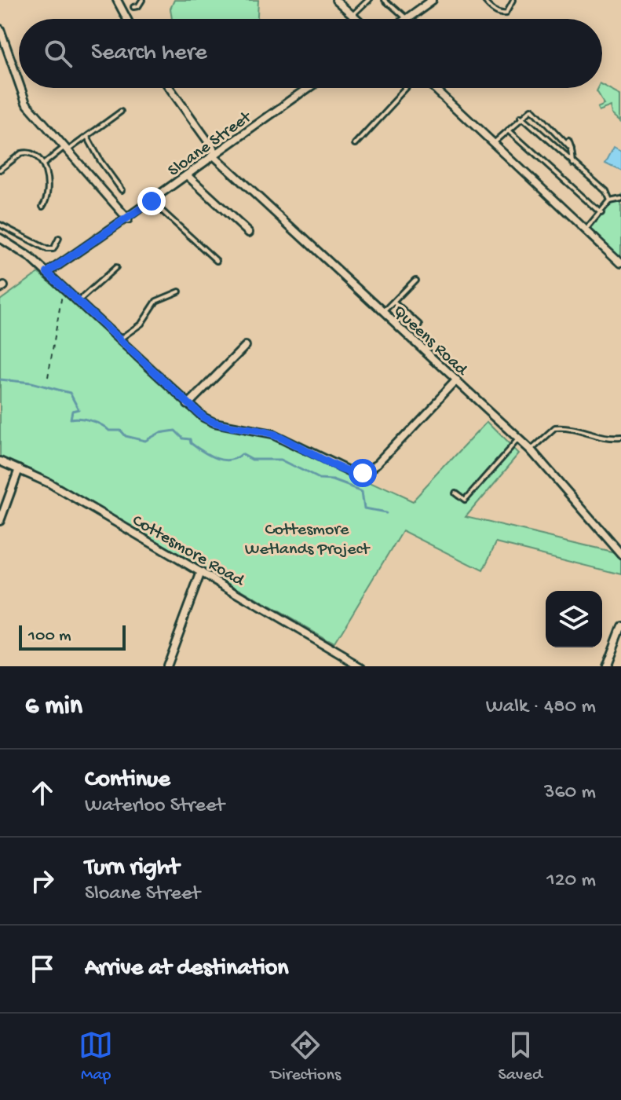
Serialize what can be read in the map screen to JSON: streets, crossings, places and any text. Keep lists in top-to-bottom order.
{
  "streets": {
    "street": ["Sloane Street", "Queens Road", "Cottesmore Road"]
  },
  "crossings": [
    ["Sloane Street", "Queens Road"]
  ],
  "parks": ["Cottesmore Wetlands Project"],
  "scale_bar": "100 m",
  "page": {
    "search": "Search here",
    "scale": "100 m",
    "heading": ["6 min", "Walk · 480 m"],
    "list": [
      ["Continue", "Waterloo Street", "360 m"],
      ["Turn right", "Sloane Street", "120 m"],
      "Arrive at destination"
    ],
    "nav": ["Map", "Directions", "Saved"]
  }
}
